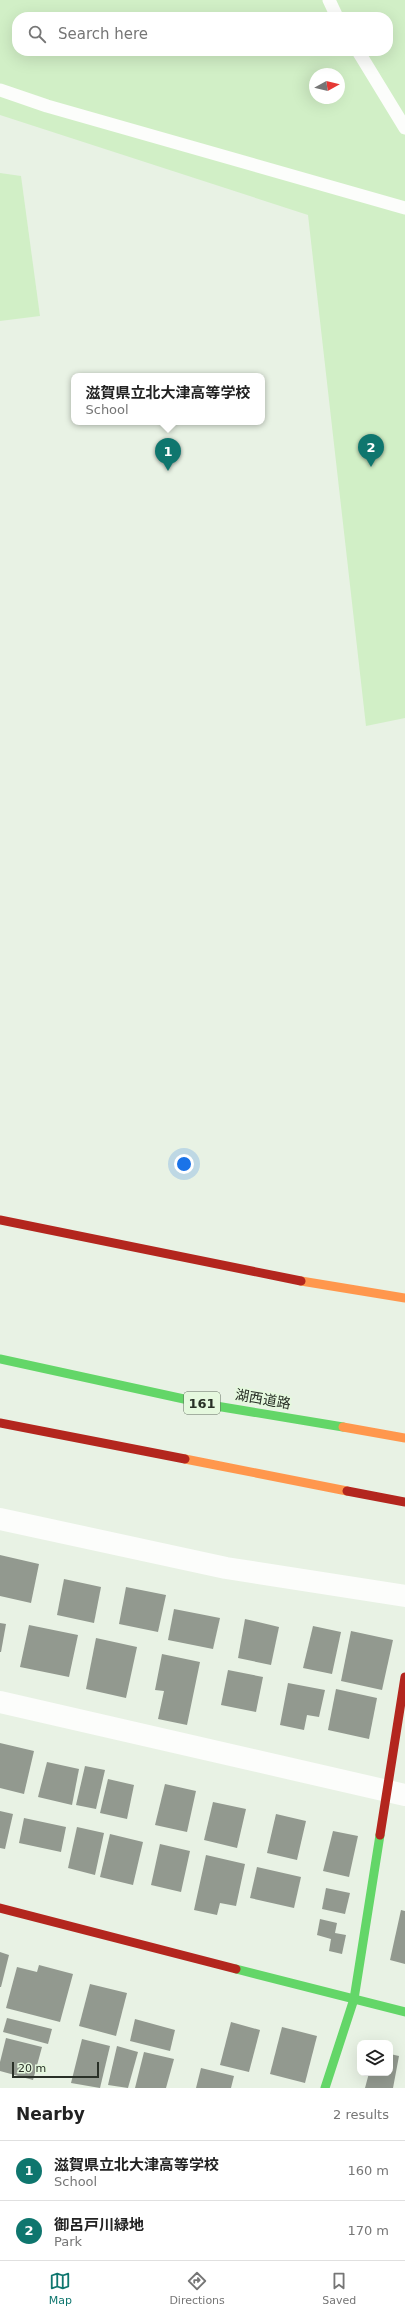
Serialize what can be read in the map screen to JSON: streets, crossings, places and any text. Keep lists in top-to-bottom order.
{
  "streets": {
    "main road": ["湖西道路", "161"]
  },
  "scale_bar": "20 m",
  "north": "right",
  "page": {
    "search": "Search here",
    "popup": ["滋賀県立北大津高等学校", "School"],
    "pins": ["2", "1"],
    "scale": "20 m",
    "heading": ["Nearby", "2 results"],
    "list": [
      {
        "mark": "1",
        "name": "滋賀県立北大津高等学校",
        "note": "School",
        "value": "160 m"
      },
      {
        "mark": "2",
        "name": "御呂戸川緑地",
        "note": "Park",
        "value": "170 m"
      }
    ],
    "nav": ["Map", "Directions", "Saved"]
  }
}
